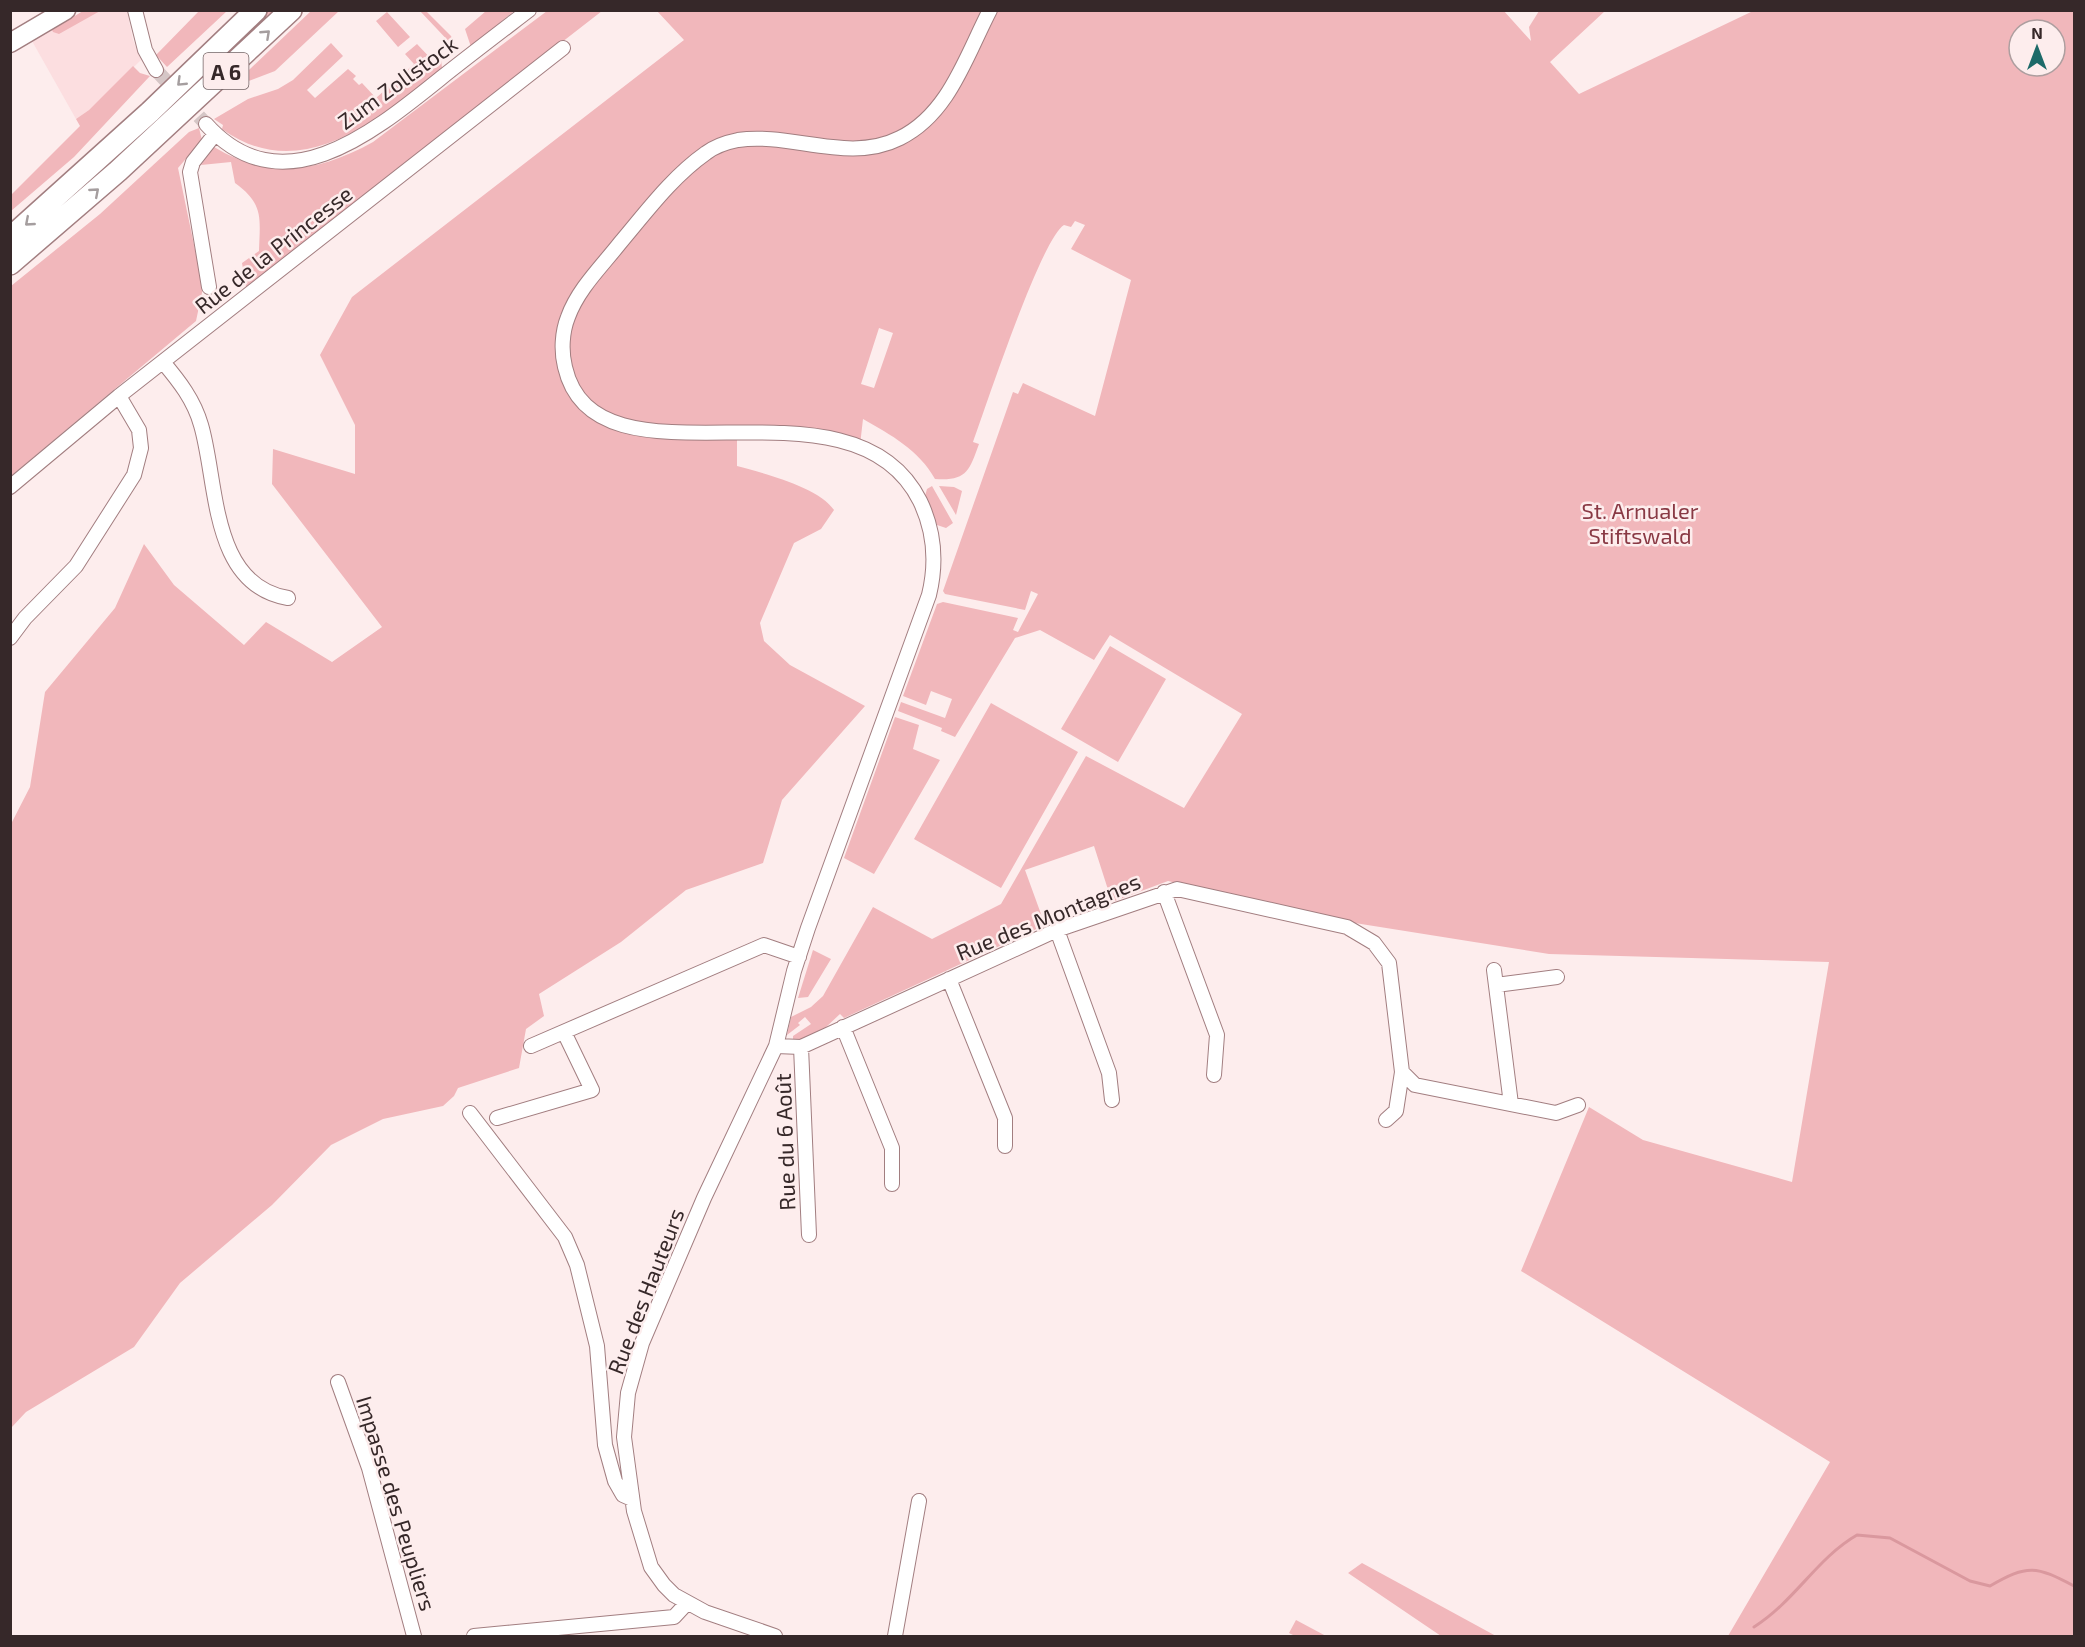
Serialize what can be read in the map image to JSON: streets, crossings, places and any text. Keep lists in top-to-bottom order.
{
  "streets": {
    "highway": ["A 6"],
    "street": [
      "Zum Zollstock",
      "Rue de la Princesse",
      "Rue des Montagnes",
      "Rue du 6 Août",
      "Rue des Hauteurs",
      "Impasse des Peupliers"
    ]
  },
  "crossings": [
    ["Rue des Montagnes", "Rue du 6 Août"],
    ["Rue des Montagnes", "Rue des Hauteurs"]
  ],
  "parks": ["St. Arnualer Stiftswald"],
  "north": "top"
}
